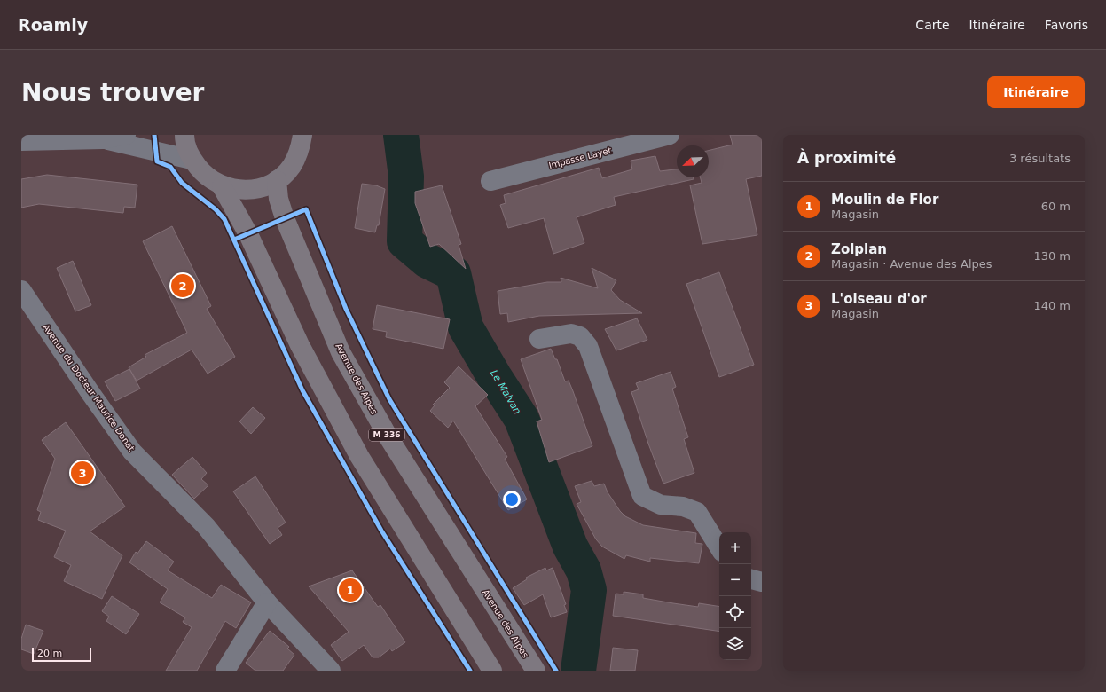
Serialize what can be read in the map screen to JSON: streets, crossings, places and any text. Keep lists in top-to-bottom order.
{
  "streets": {
    "main road": ["Avenue des Alpes", "M 336"],
    "street": ["Impasse Layet", "Avenue du Docteur Maurice Donat"]
  },
  "water": ["Le Malvan"],
  "scale_bar": "20 m",
  "north": "bottom left",
  "page": {
    "header": "Roamly",
    "nav": ["Carte", "Itinéraire", "Favoris"],
    "buttons": "Itinéraire",
    "title": "Nous trouver",
    "heading": ["À proximité", "3 résultats"],
    "list": [
      {
        "mark": "1",
        "name": "Moulin de Flor",
        "note": "Magasin",
        "value": "60 m"
      },
      {
        "mark": "2",
        "name": "Zolplan",
        "note": "Magasin · Avenue des Alpes",
        "value": "130 m"
      },
      {
        "mark": "3",
        "name": "L'oiseau d'or",
        "note": "Magasin",
        "value": "140 m"
      }
    ],
    "pins": ["2", "3", "1"],
    "map_buttons": ["+", "−"],
    "scale": "20 m"
  }
}
